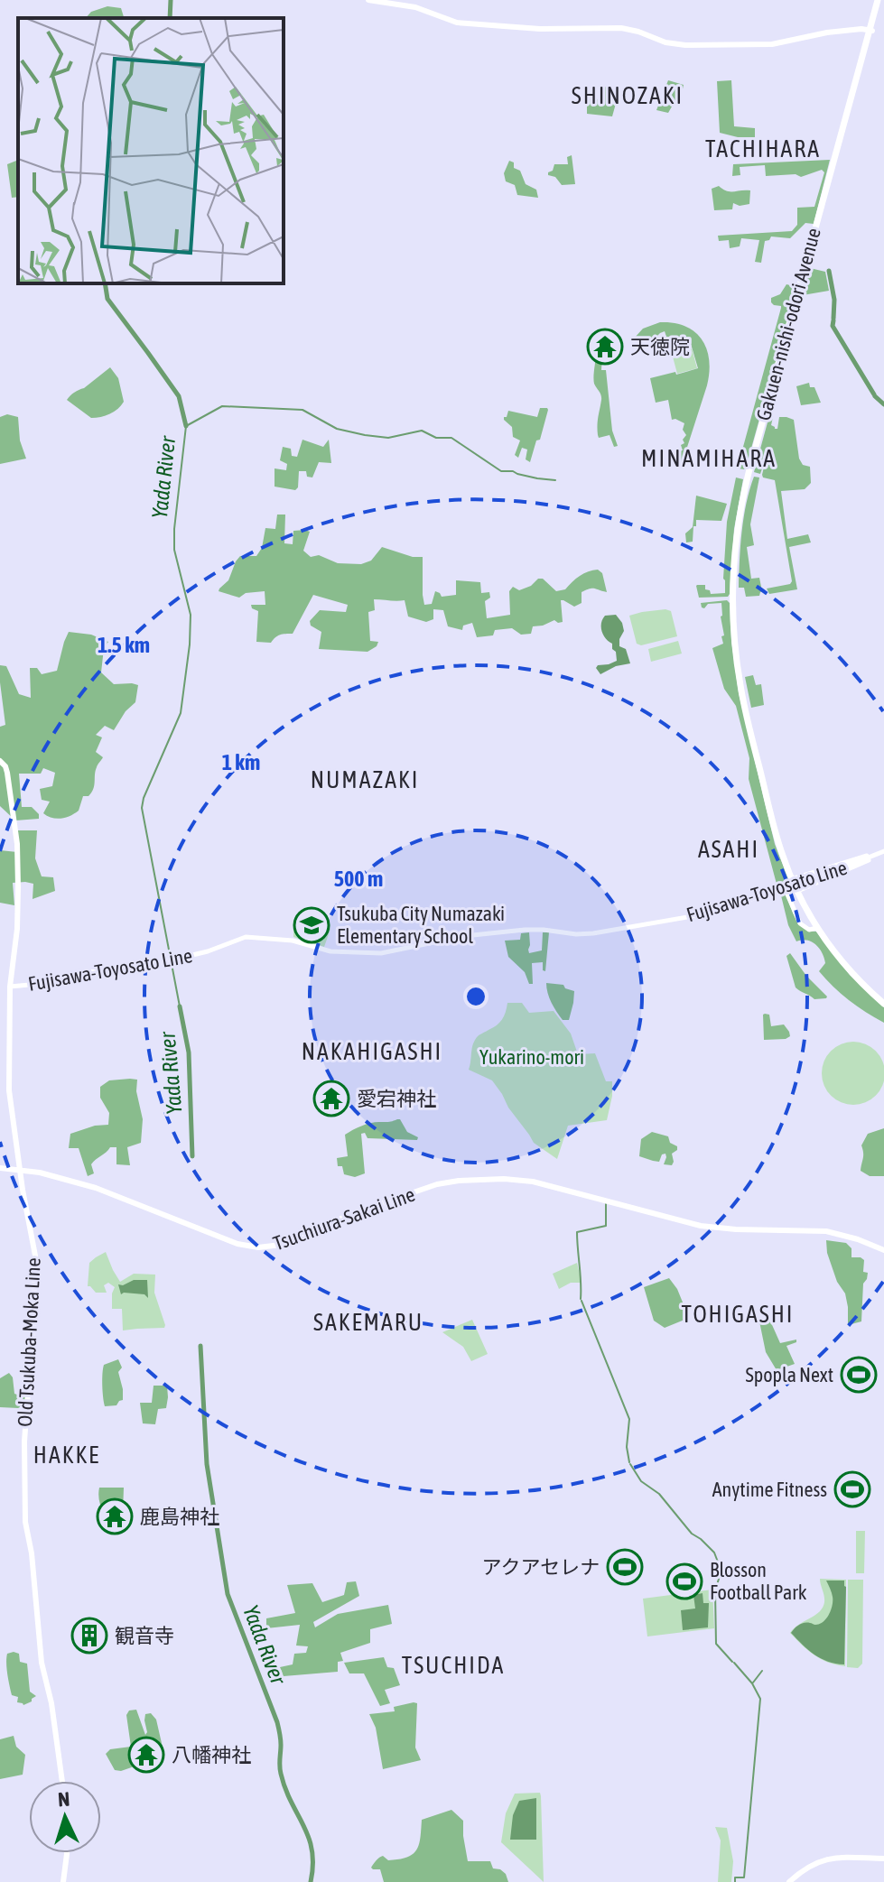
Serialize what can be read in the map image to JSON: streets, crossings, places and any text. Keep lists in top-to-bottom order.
{
  "streets": {
    "highway": ["Gakuen-nishi-odori Avenue"],
    "main road": ["Fujisawa-Toyosato Line", "Tsuchiura-Sakai Line", "Old Tsukuba-Moka Line"]
  },
  "crossings": [
    ["Gakuen-nishi-odori Avenue", "Fujisawa-Toyosato Line"],
    ["Fujisawa-Toyosato Line", "Old Tsukuba-Moka Line"],
    ["Tsuchiura-Sakai Line", "Old Tsukuba-Moka Line"]
  ],
  "districts": [
    "SHINOZAKI",
    "TACHIHARA",
    "MINAMIHARA",
    "NUMAZAKI",
    "ASAHI",
    "NAKAHIGASHI",
    "TOHIGASHI",
    "SAKEMARU",
    "HAKKE",
    "TSUCHIDA"
  ],
  "water": ["Yada River"],
  "parks": ["Yukarino-mori"],
  "places": {
    "temple": [
      "天徳院",
      "愛宕神社",
      "鹿島神社",
      "八幡神社"
    ],
    "school or university": ["Tsukuba City Numazaki Elementary School"],
    "sports": [
      "Spopla Next",
      "Anytime Fitness",
      "アクアセレナ",
      "Blosson Football Park"
    ],
    "building": ["観音寺"]
  },
  "north": "top",
  "rings": ["1.5 km", "1 km", "500 m"]
}
